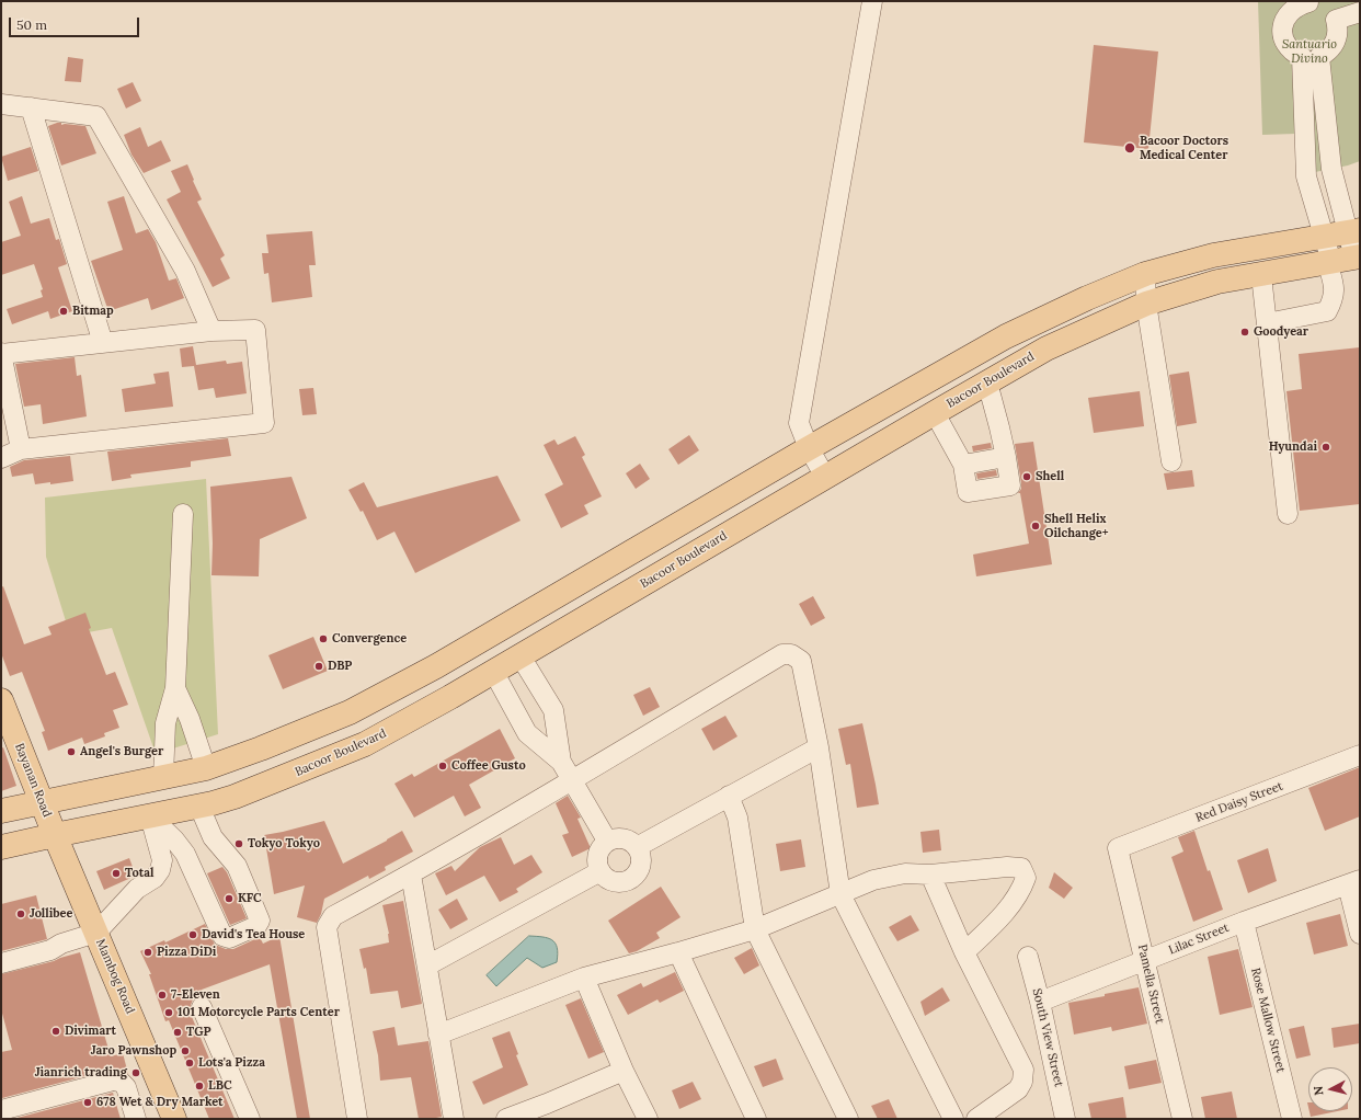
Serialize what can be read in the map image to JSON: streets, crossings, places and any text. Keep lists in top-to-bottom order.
{
  "streets": {
    "main road": ["Bacoor Boulevard", "Bayanan Road", "Mambog Road"],
    "street": [
      "Red Daisy Street",
      "Lilac Street",
      "Pamella Street",
      "Rose Mallow Street",
      "South View Street"
    ]
  },
  "crossings": [
    ["Bacoor Boulevard", "Bayanan Road"],
    ["Bacoor Boulevard", "Mambog Road"],
    ["Bayanan Road", "Mambog Road"],
    ["Red Daisy Street", "Pamella Street"],
    ["Lilac Street", "Pamella Street"],
    ["Lilac Street", "Rose Mallow Street"],
    ["Lilac Street", "South View Street"]
  ],
  "parks": ["Santuario Divino"],
  "places": [
    "Bacoor Doctors Medical Center",
    "Bitmap",
    "Goodyear",
    "Hyundai",
    "Shell",
    "Shell Helix Oilchange+",
    "Convergence",
    "DBP",
    "Angel's Burger",
    "Coffee Gusto",
    "Tokyo Tokyo",
    "Total",
    "KFC",
    "Jollibee",
    "David's Tea House",
    "Pizza DiDi",
    "7-Eleven",
    "101 Motorcycle Parts Center",
    "Divimart",
    "TGP",
    "Jaro Pawnshop",
    "Lots'a Pizza",
    "Jianrich trading",
    "LBC",
    "678 Wet & Dry Market"
  ],
  "scale_bar": "50 m",
  "north": "left"
}
